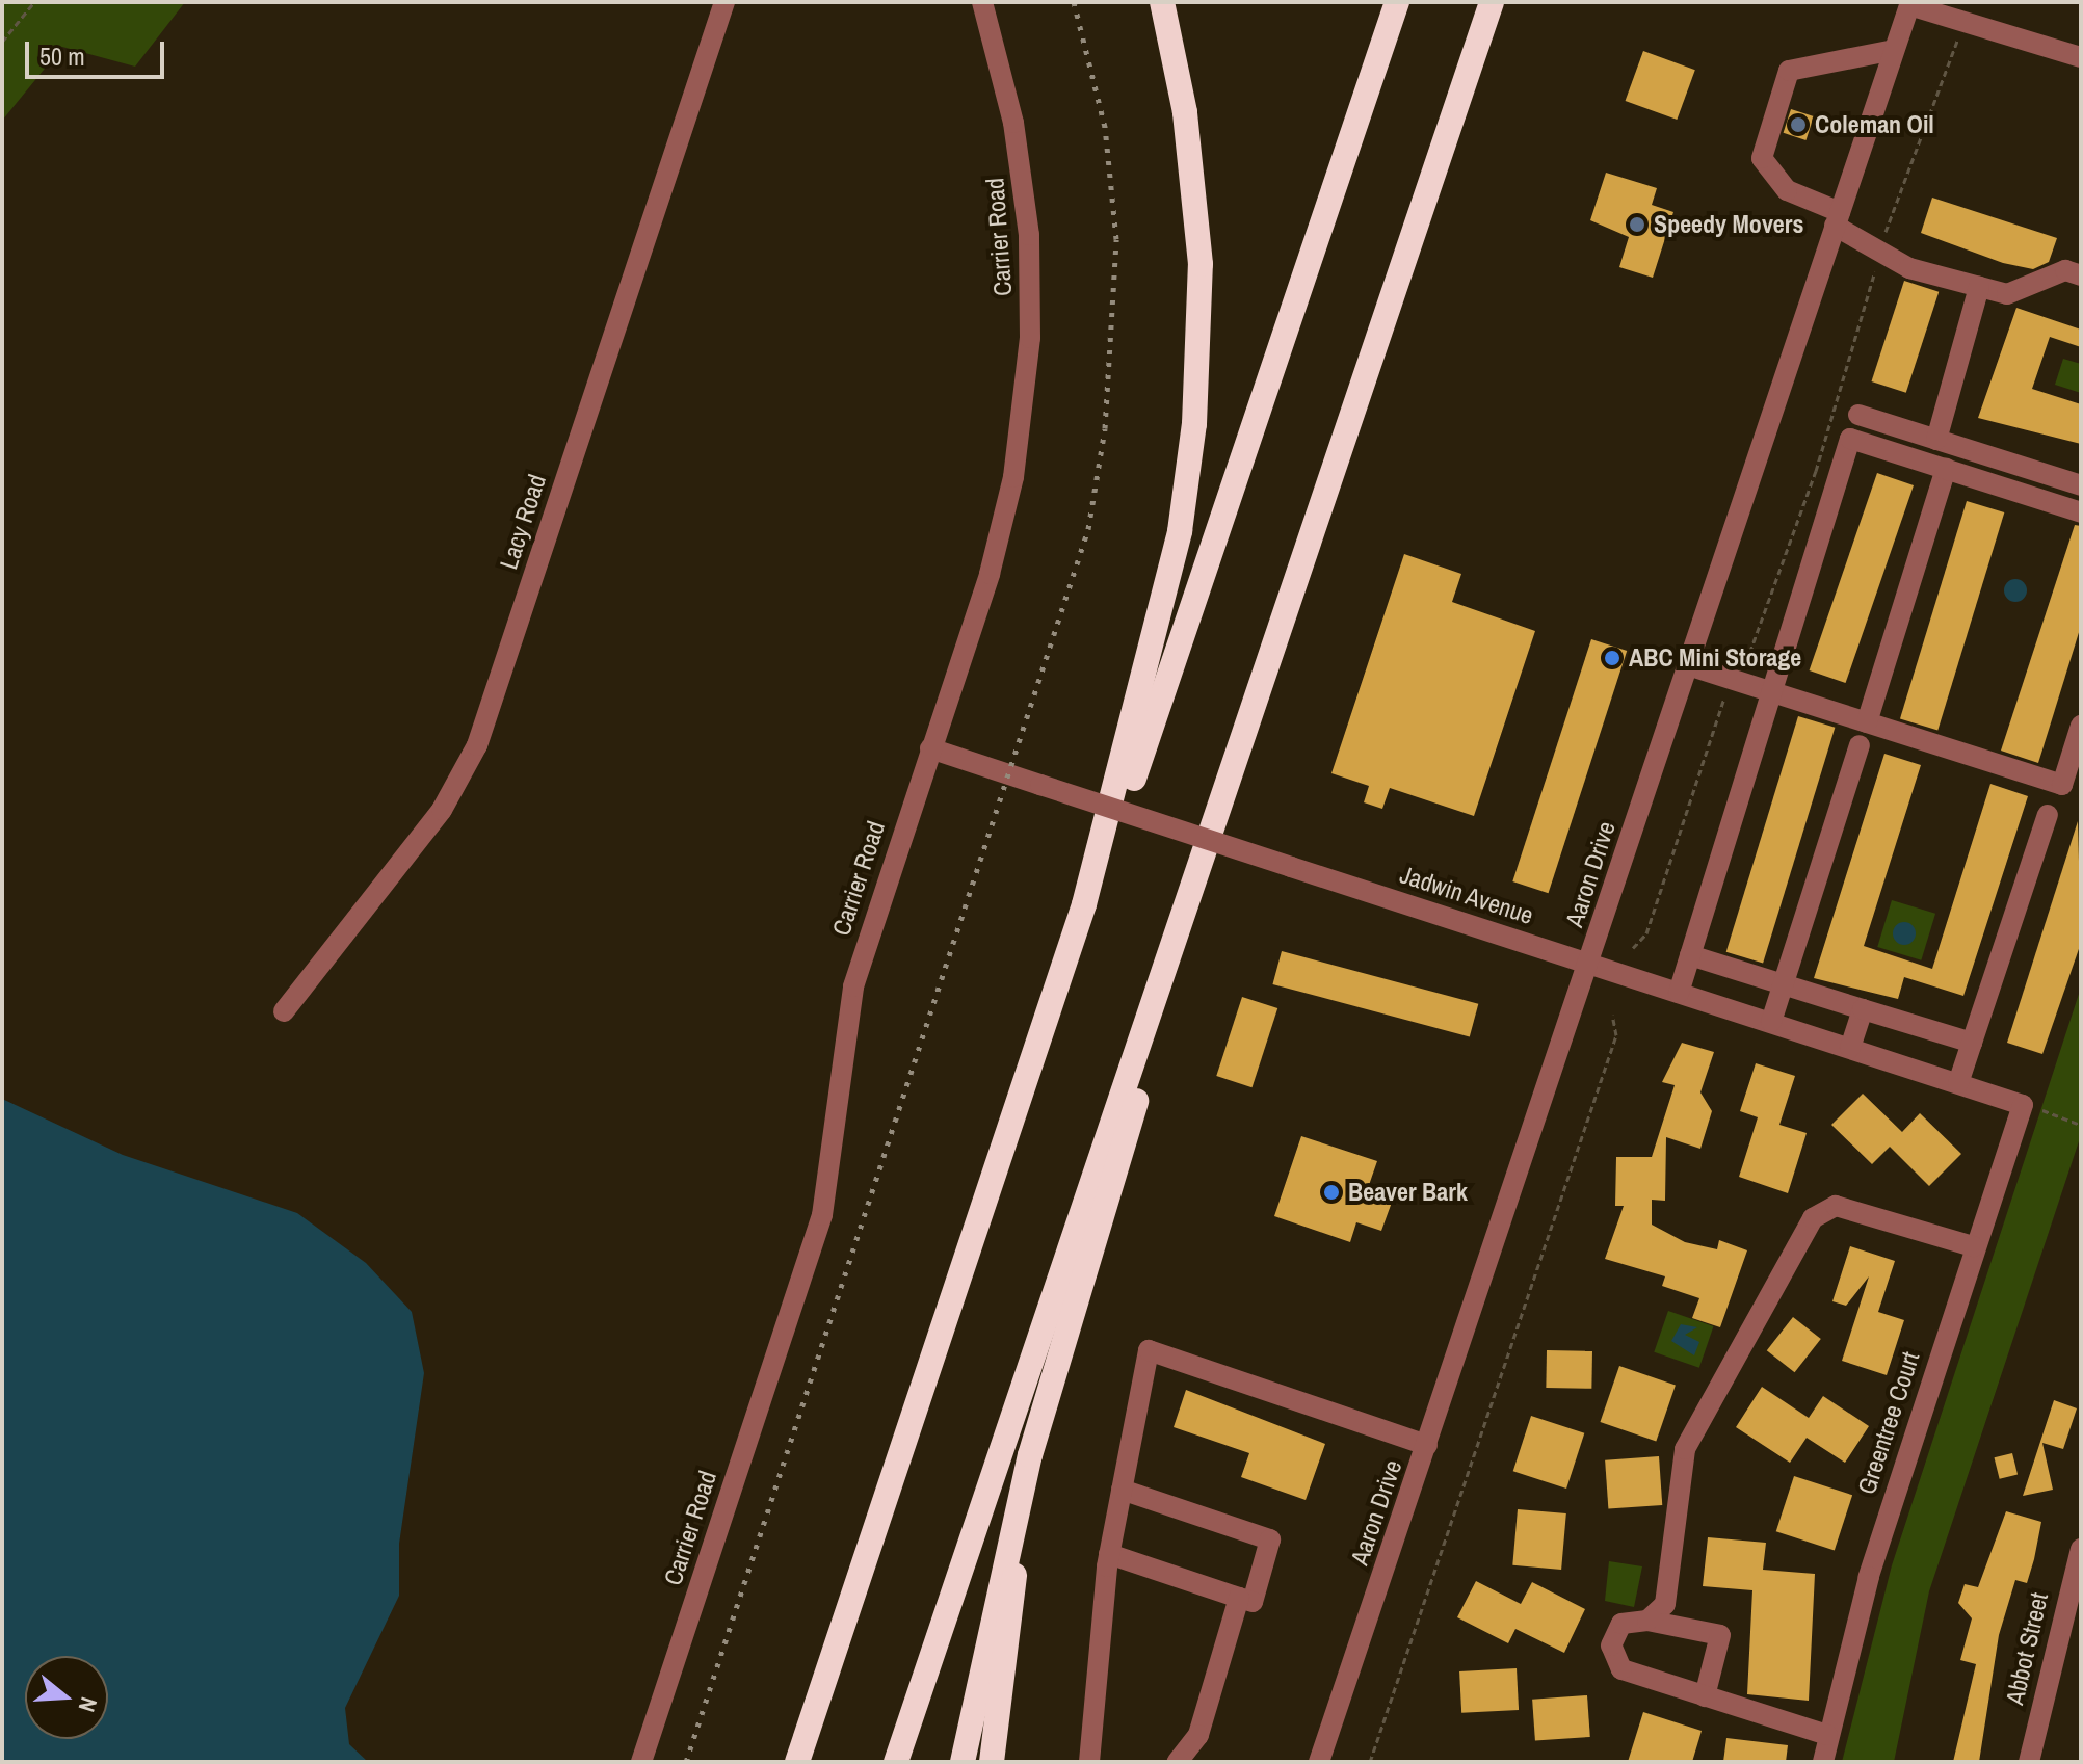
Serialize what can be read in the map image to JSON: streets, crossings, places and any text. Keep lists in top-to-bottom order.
{
  "streets": {
    "street": [
      "Carrier Road",
      "Lacy Road",
      "Aaron Drive",
      "Jadwin Avenue",
      "Greentree Court",
      "Abbot Street"
    ]
  },
  "crossings": [
    ["Carrier Road", "Jadwin Avenue"],
    ["Aaron Drive", "Jadwin Avenue"],
    ["Jadwin Avenue", "Greentree Court"]
  ],
  "places": [
    "Coleman Oil",
    "Speedy Movers",
    "ABC Mini Storage",
    "Beaver Bark"
  ],
  "scale_bar": "50 m",
  "north": "right"
}
